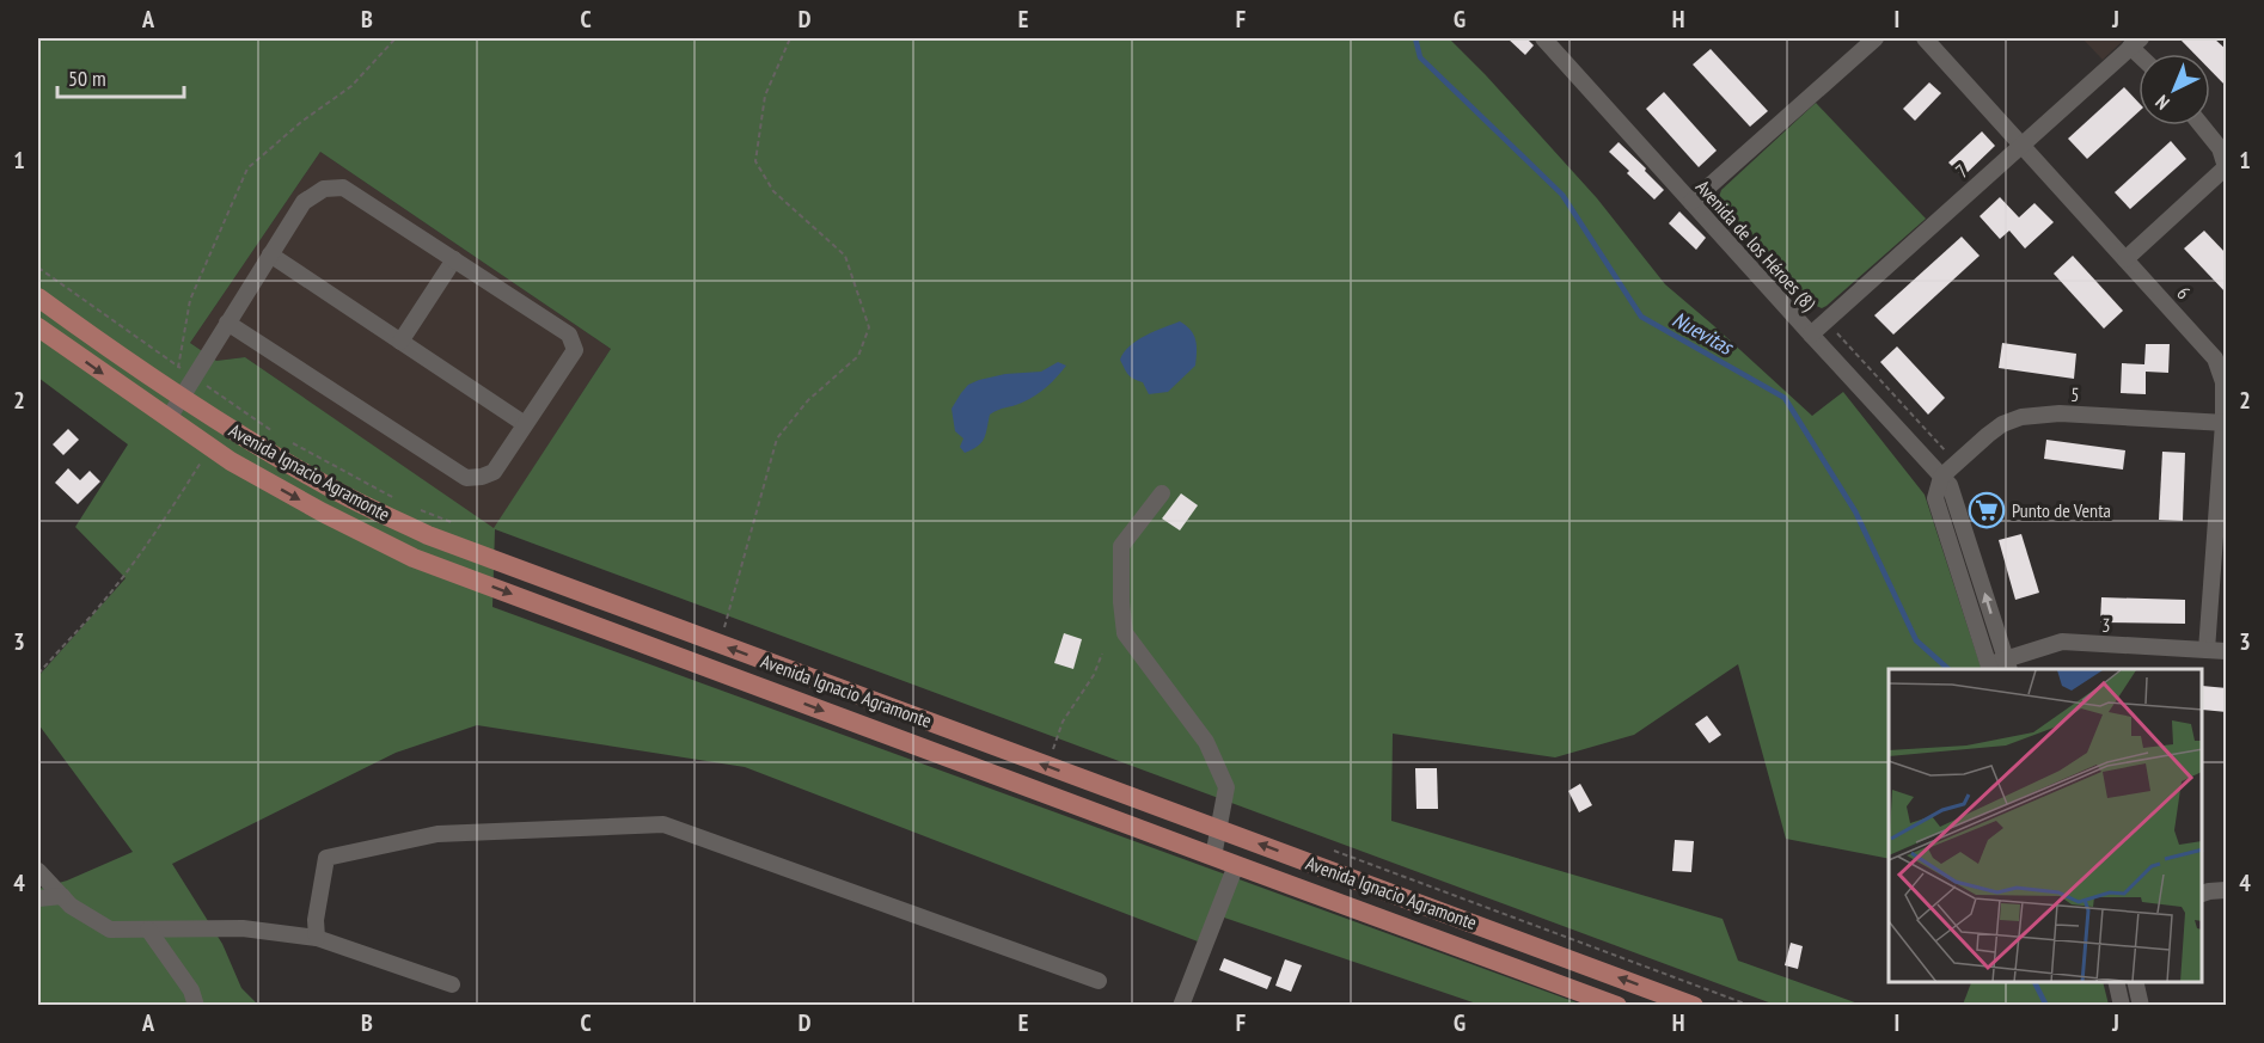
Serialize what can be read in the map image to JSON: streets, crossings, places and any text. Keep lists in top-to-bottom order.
{
  "streets": {
    "main road": ["Avenida Ignacio Agramonte"],
    "street": [
      "7",
      "Avenida de los Héroes (8)",
      "6",
      "5",
      "3"
    ]
  },
  "crossings": [
    ["7", "Avenida de los Héroes (8)"],
    ["7", "6"],
    ["Avenida de los Héroes (8)", "5"],
    ["Avenida de los Héroes (8)", "3"],
    ["6", "5"],
    ["6", "3"]
  ],
  "water": ["Nuevitas"],
  "places": {
    "supermarket": ["Punto de Venta"]
  },
  "scale_bar": "50 m",
  "north": "bottom left",
  "grid": {
    "columns": [
      "A",
      "B",
      "C",
      "D",
      "E",
      "F",
      "G",
      "H",
      "I",
      "J"
    ],
    "rows": [
      "1",
      "2",
      "3",
      "4"
    ]
  }
}
